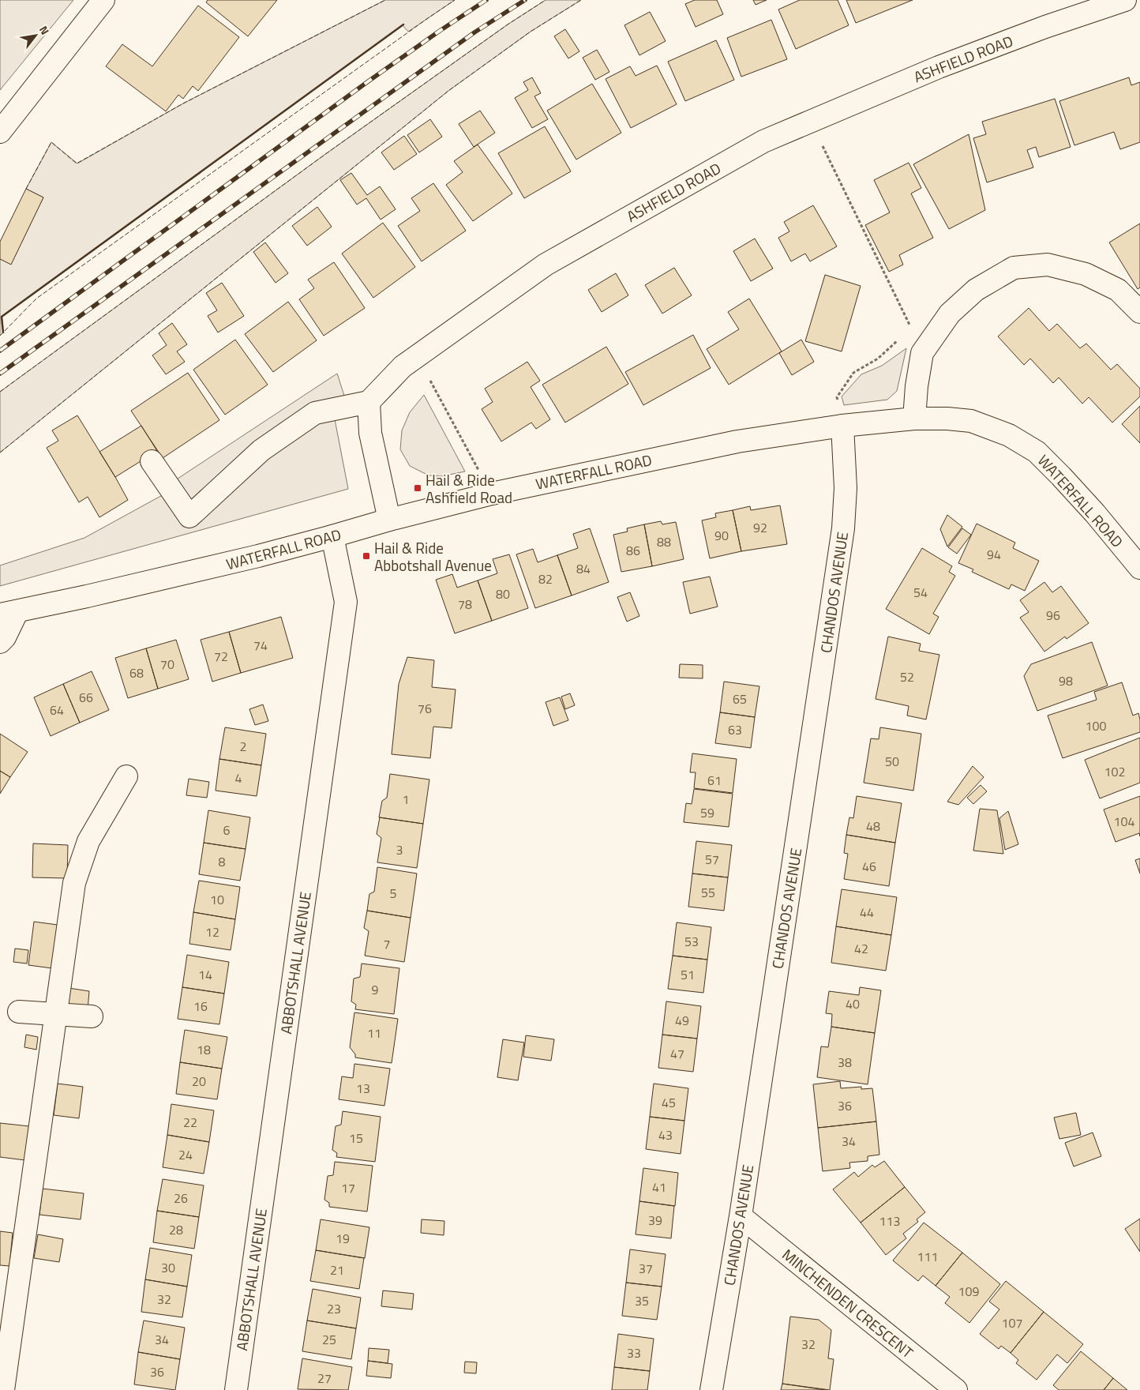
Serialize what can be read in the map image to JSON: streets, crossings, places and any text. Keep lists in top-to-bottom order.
{
  "streets": {
    "street": [
      "ASHFIELD ROAD",
      "WATERFALL ROAD",
      "CHANDOS AVENUE",
      "ABBOTSHALL AVENUE",
      "MINCHENDEN CRESCENT"
    ]
  },
  "crossings": [
    ["WATERFALL ROAD", "CHANDOS AVENUE"],
    ["WATERFALL ROAD", "ABBOTSHALL AVENUE"],
    ["CHANDOS AVENUE", "MINCHENDEN CRESCENT"]
  ],
  "places": {
    "transit": ["Hail & Ride Ashfield Road", "Hail & Ride Abbotshall Avenue"]
  },
  "house_numbers": [
    "92",
    "90",
    "88",
    "86",
    "94",
    "84",
    "82",
    "54",
    "80",
    "78",
    "96",
    "74",
    "72",
    "70",
    "68",
    "52",
    "98",
    "66",
    "65",
    "76",
    "64",
    "100",
    "63",
    "2",
    "50",
    "102",
    "4",
    "61",
    "1",
    "59",
    "104",
    "48",
    "6",
    "3",
    "57",
    "8",
    "46",
    "55",
    "5",
    "10",
    "44",
    "12",
    "53",
    "7",
    "42",
    "14",
    "51",
    "9",
    "40",
    "16",
    "49",
    "11",
    "18",
    "47",
    "38",
    "20",
    "13",
    "45",
    "36",
    "22",
    "43",
    "15",
    "34",
    "24",
    "41",
    "17",
    "26",
    "39",
    "113",
    "28",
    "19",
    "111",
    "30",
    "37",
    "21",
    "109",
    "32",
    "35",
    "23",
    "107",
    "34",
    "25",
    "32",
    "33",
    "36",
    "27"
  ],
  "north": "top right"
}
